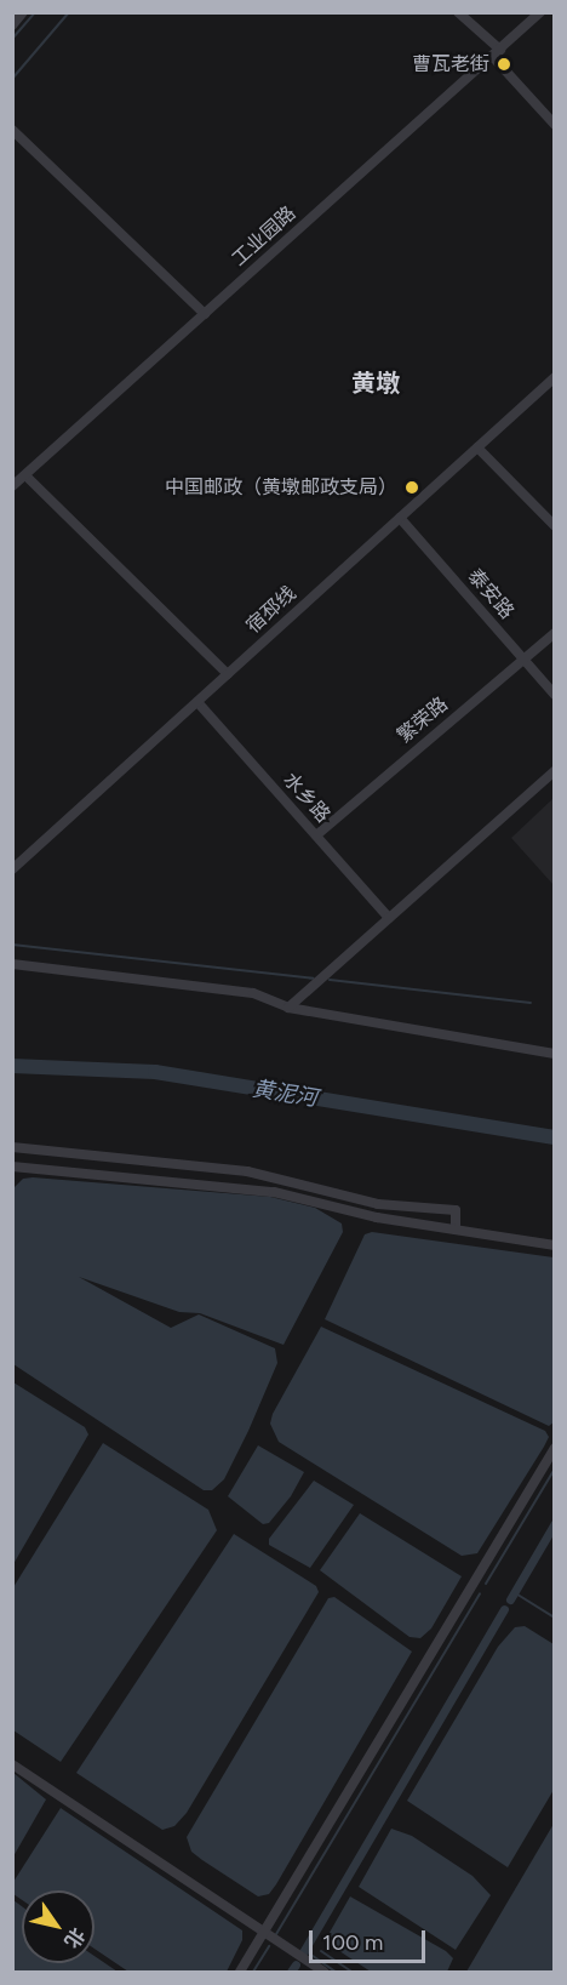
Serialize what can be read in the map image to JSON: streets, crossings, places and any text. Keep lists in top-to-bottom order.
{
  "streets": {
    "street": [
      "工业园路",
      "泰安路",
      "宿邳线",
      "繁荣路",
      "水乡路"
    ]
  },
  "crossings": [
    ["泰安路", "宿邳线"],
    ["泰安路", "繁荣路"],
    ["宿邳线", "水乡路"],
    ["繁荣路", "水乡路"]
  ],
  "districts": ["黄墩"],
  "water": ["黄泥河"],
  "places": ["曹瓦老街", "中国邮政（黄墩邮政支局）"],
  "scale_bar": "100 m",
  "north": "bottom right"
}
